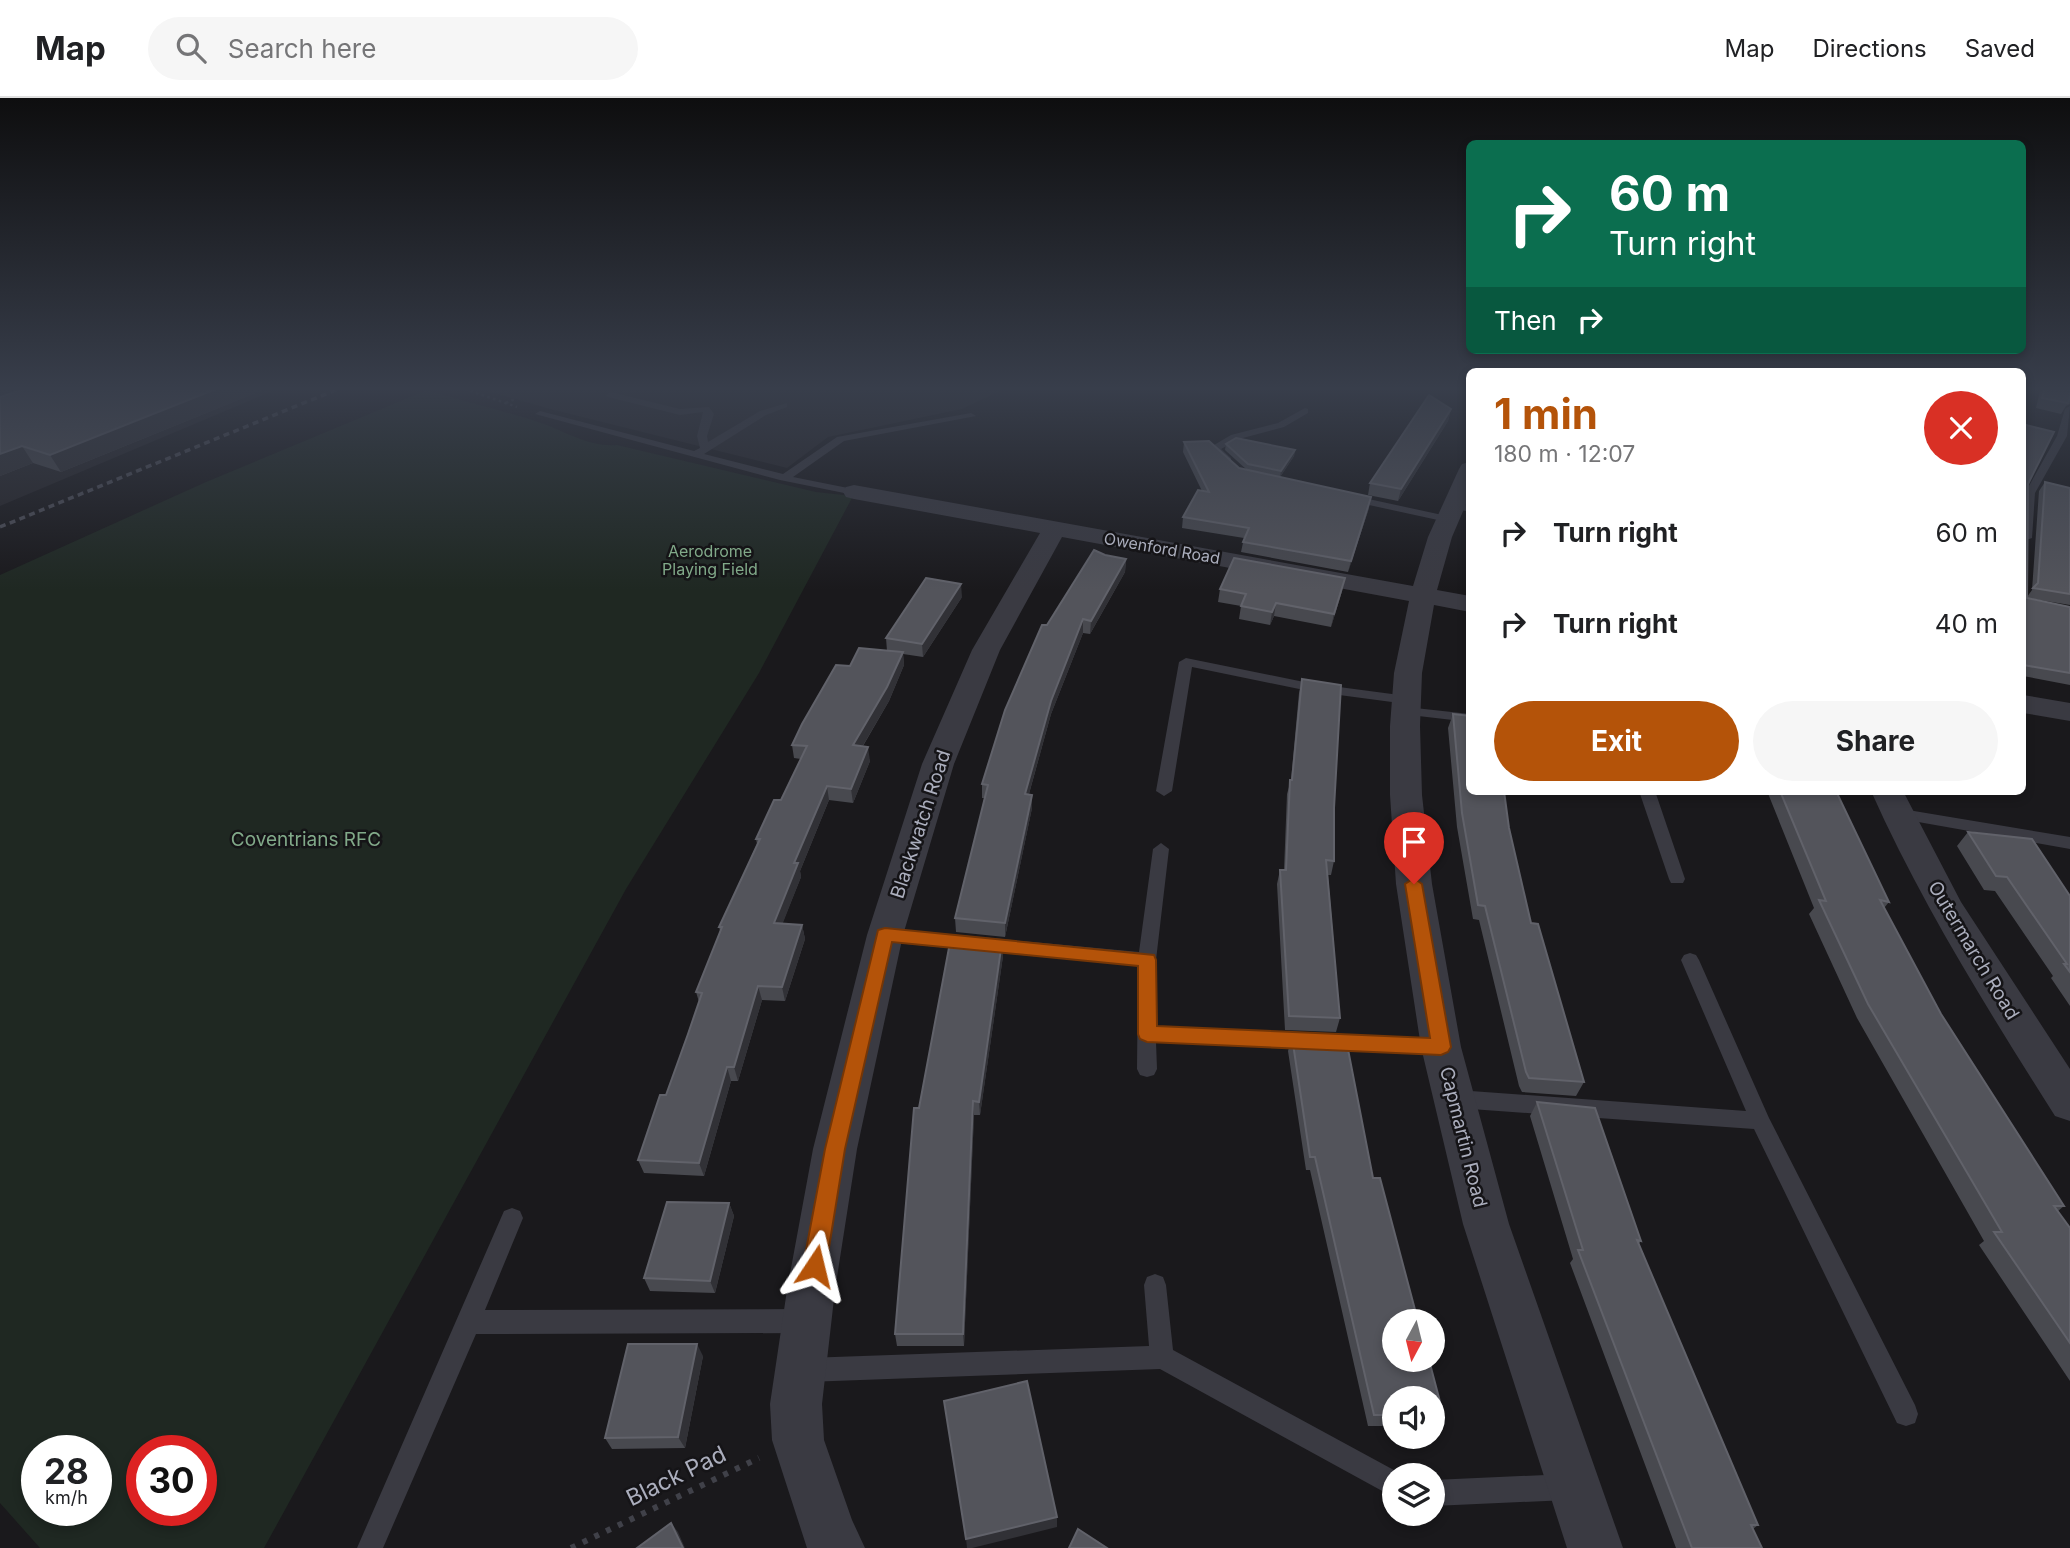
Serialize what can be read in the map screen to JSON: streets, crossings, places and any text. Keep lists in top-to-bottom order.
{
  "streets": {
    "street": [
      "Owenford Road",
      "Blackwatch Road",
      "Outermarch Road",
      "Capmartin Road"
    ],
    "path": ["Black Pad"]
  },
  "crossings": [
    ["Owenford Road", "Blackwatch Road"],
    ["Owenford Road", "Capmartin Road"],
    ["Blackwatch Road", "Black Pad"]
  ],
  "parks": ["Aerodrome Playing Field", "Coventrians RFC"],
  "north": "bottom",
  "page": {
    "header": "Map",
    "search": "Search here",
    "nav": ["Map", "Directions", "Saved"],
    "turn": ["60 m", "Turn right"],
    "then": "Then",
    "heading": ["1 min", "180 m · 12:07"],
    "list": [
      {
        "name": "Turn right",
        "value": "60 m"
      },
      {
        "name": "Turn right",
        "value": "40 m"
      }
    ],
    "buttons": ["Exit", "Share"],
    "speed": "28 km/h",
    "limit": "30"
  }
}
